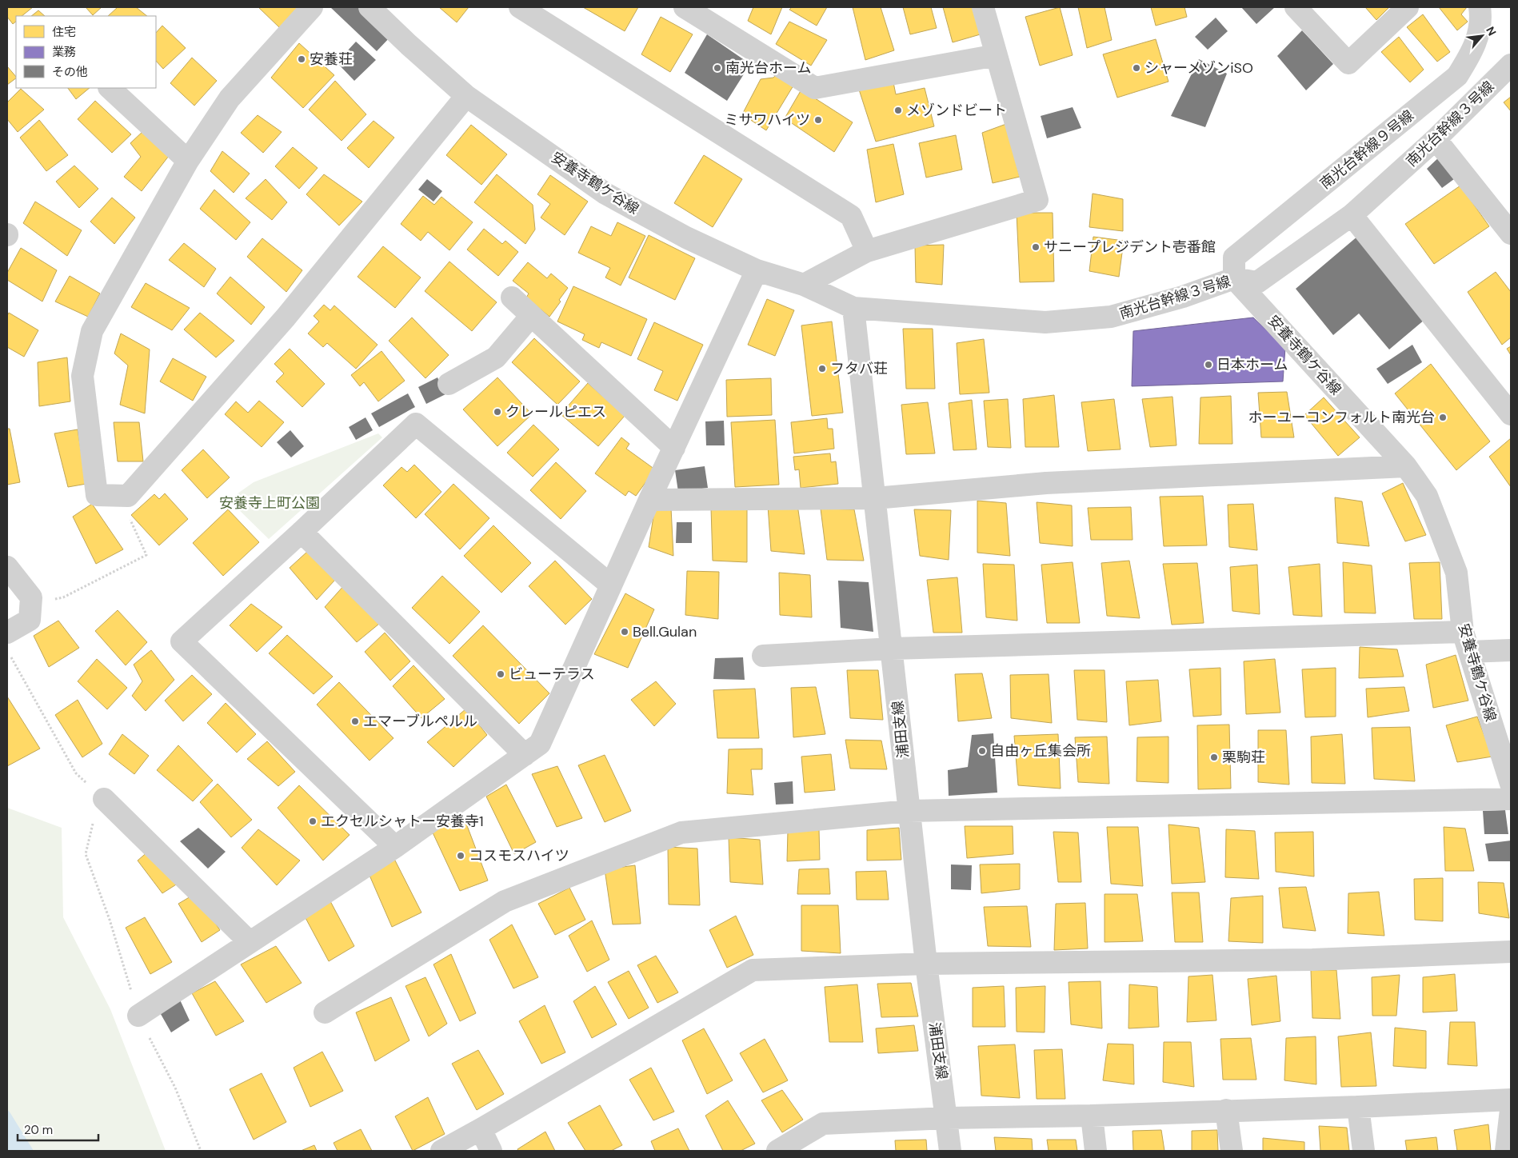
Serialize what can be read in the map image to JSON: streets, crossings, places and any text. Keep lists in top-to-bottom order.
{
  "streets": {
    "street": [
      "南光台幹線３号線",
      "南光台幹線９号線",
      "安養寺鶴ケ谷線",
      "浦田支線"
    ]
  },
  "crossings": [
    ["南光台幹線３号線", "南光台幹線９号線"],
    ["南光台幹線３号線", "安養寺鶴ケ谷線"],
    ["南光台幹線３号線", "浦田支線"],
    ["南光台幹線９号線", "安養寺鶴ケ谷線"],
    ["安養寺鶴ケ谷線", "浦田支線"]
  ],
  "parks": ["安養寺上町公園"],
  "places": [
    "安養荘",
    "南光台ホーム",
    "シャーメゾンiSO",
    "メゾンドビート",
    "ミサワハイツ",
    "サニープレジデント壱番館",
    "日本ホーム",
    "フタバ荘",
    "クレールピエス",
    "ホーユーコンフォルト南光台",
    "Bell.Gulan",
    "ビューテラス",
    "エマーブルペルル",
    "自由ヶ丘集会所",
    "栗駒荘",
    "エクセルシャトー安養寺1",
    "コスモスハイツ"
  ],
  "legend": ["住宅", "業務", "その他"],
  "scale_bar": "20 m",
  "north": "top right"
}
